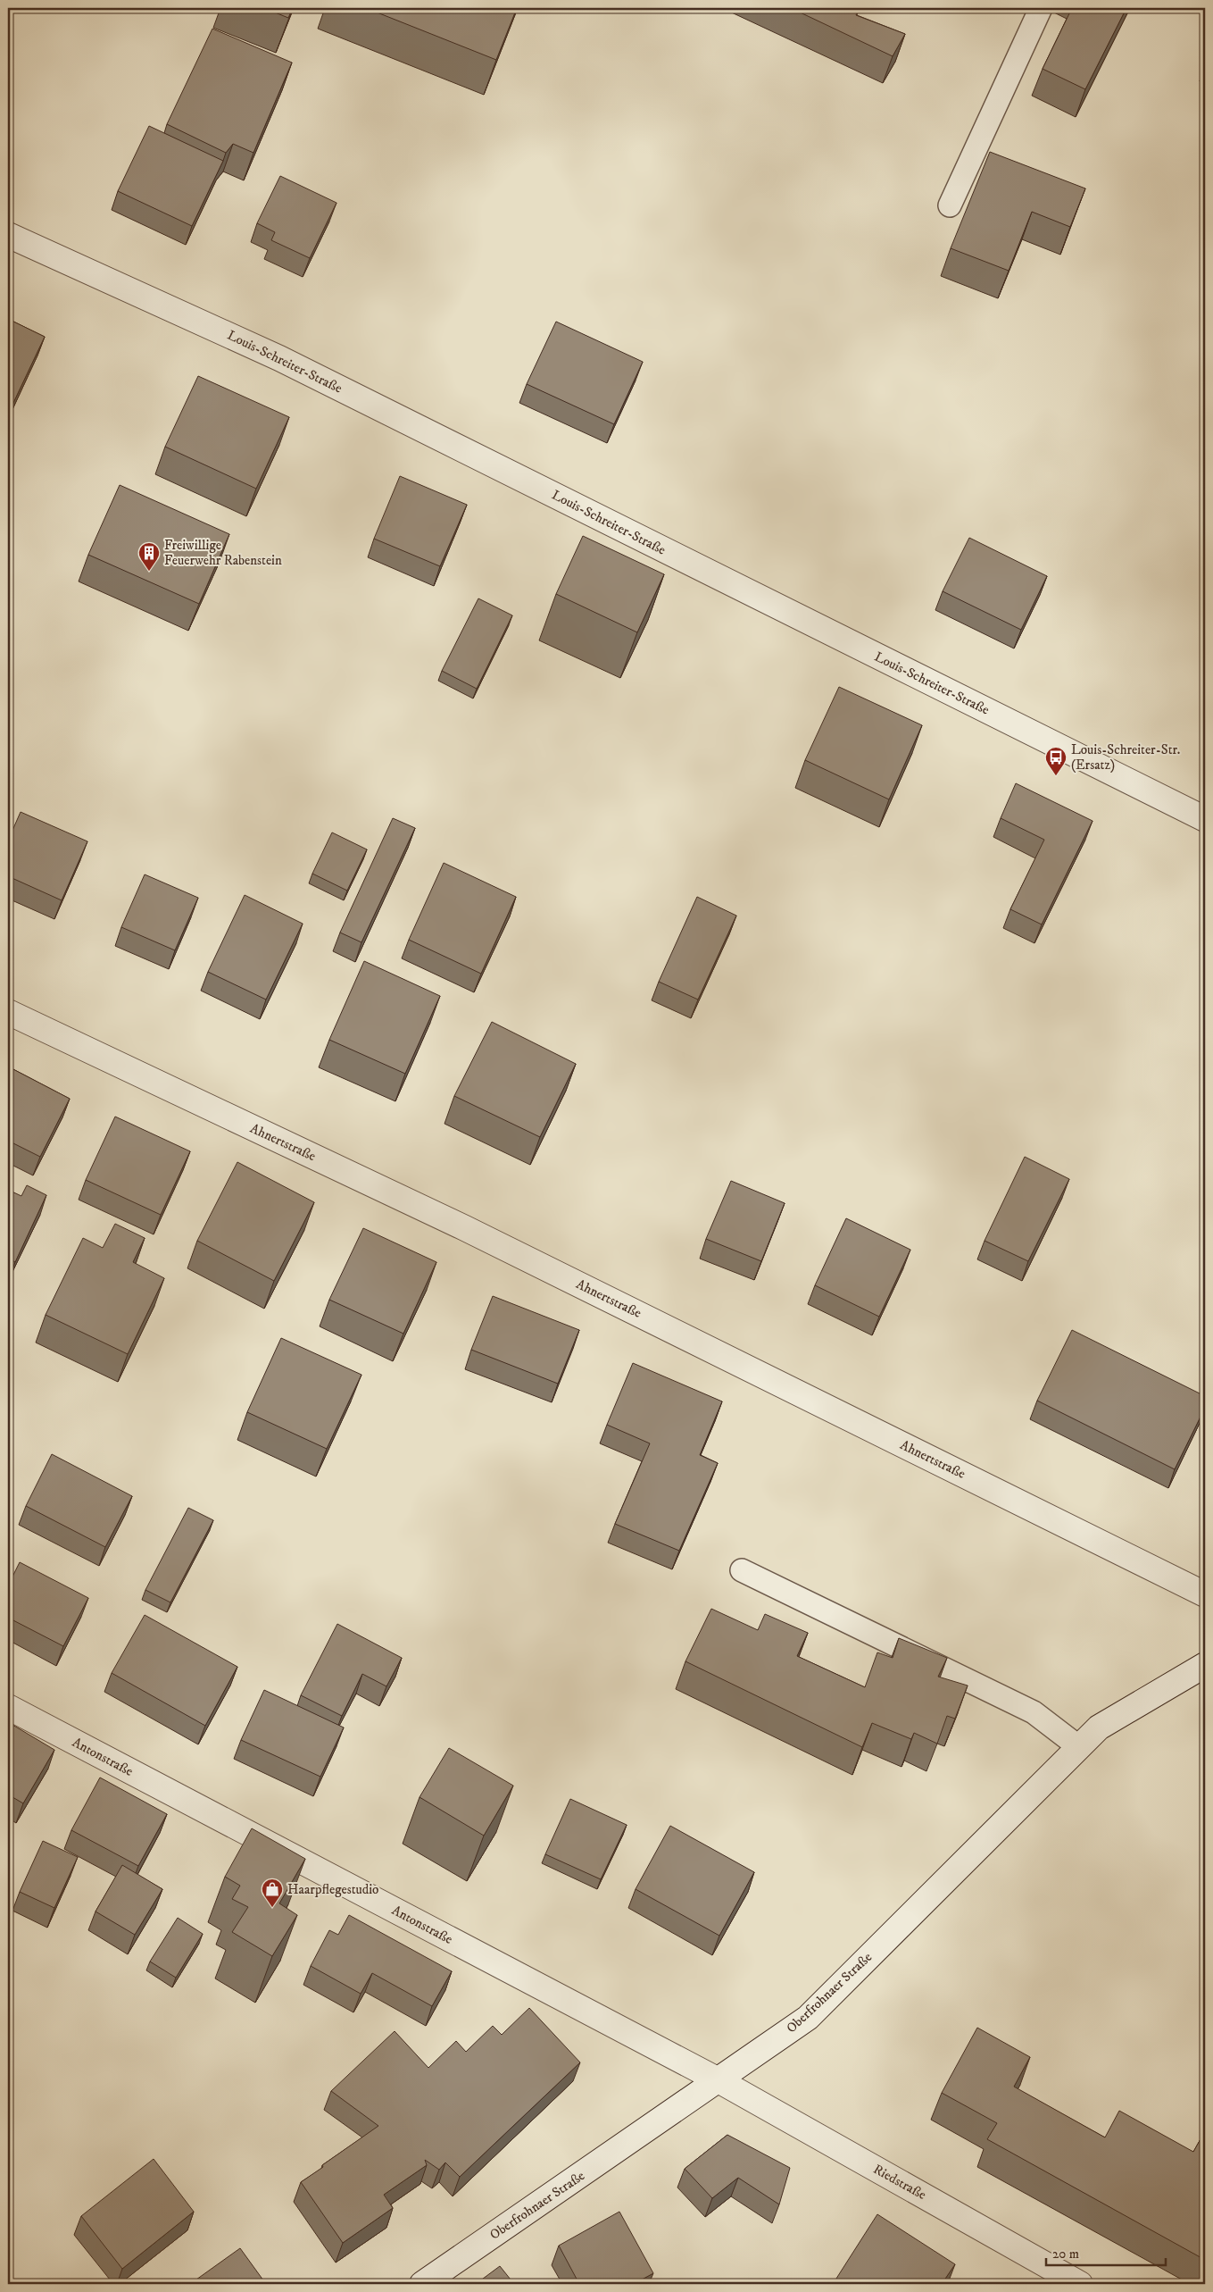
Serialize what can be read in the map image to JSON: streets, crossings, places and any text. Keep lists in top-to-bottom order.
{
  "streets": {
    "street": [
      "Louis-Schreiter-Straße",
      "Ahnertstraße",
      "Antonstraße",
      "Oberfrohnaer Straße",
      "Riedstraße"
    ]
  },
  "crossings": [
    ["Antonstraße", "Oberfrohnaer Straße"],
    ["Antonstraße", "Riedstraße"],
    ["Oberfrohnaer Straße", "Riedstraße"]
  ],
  "places": {
    "building": ["Freiwillige Feuerwehr Rabenstein"],
    "bus stop": ["Louis-Schreiter-Str. (Ersatz)"],
    "shop": ["Haarpflegestudio"]
  },
  "scale_bar": "20 m"
}
